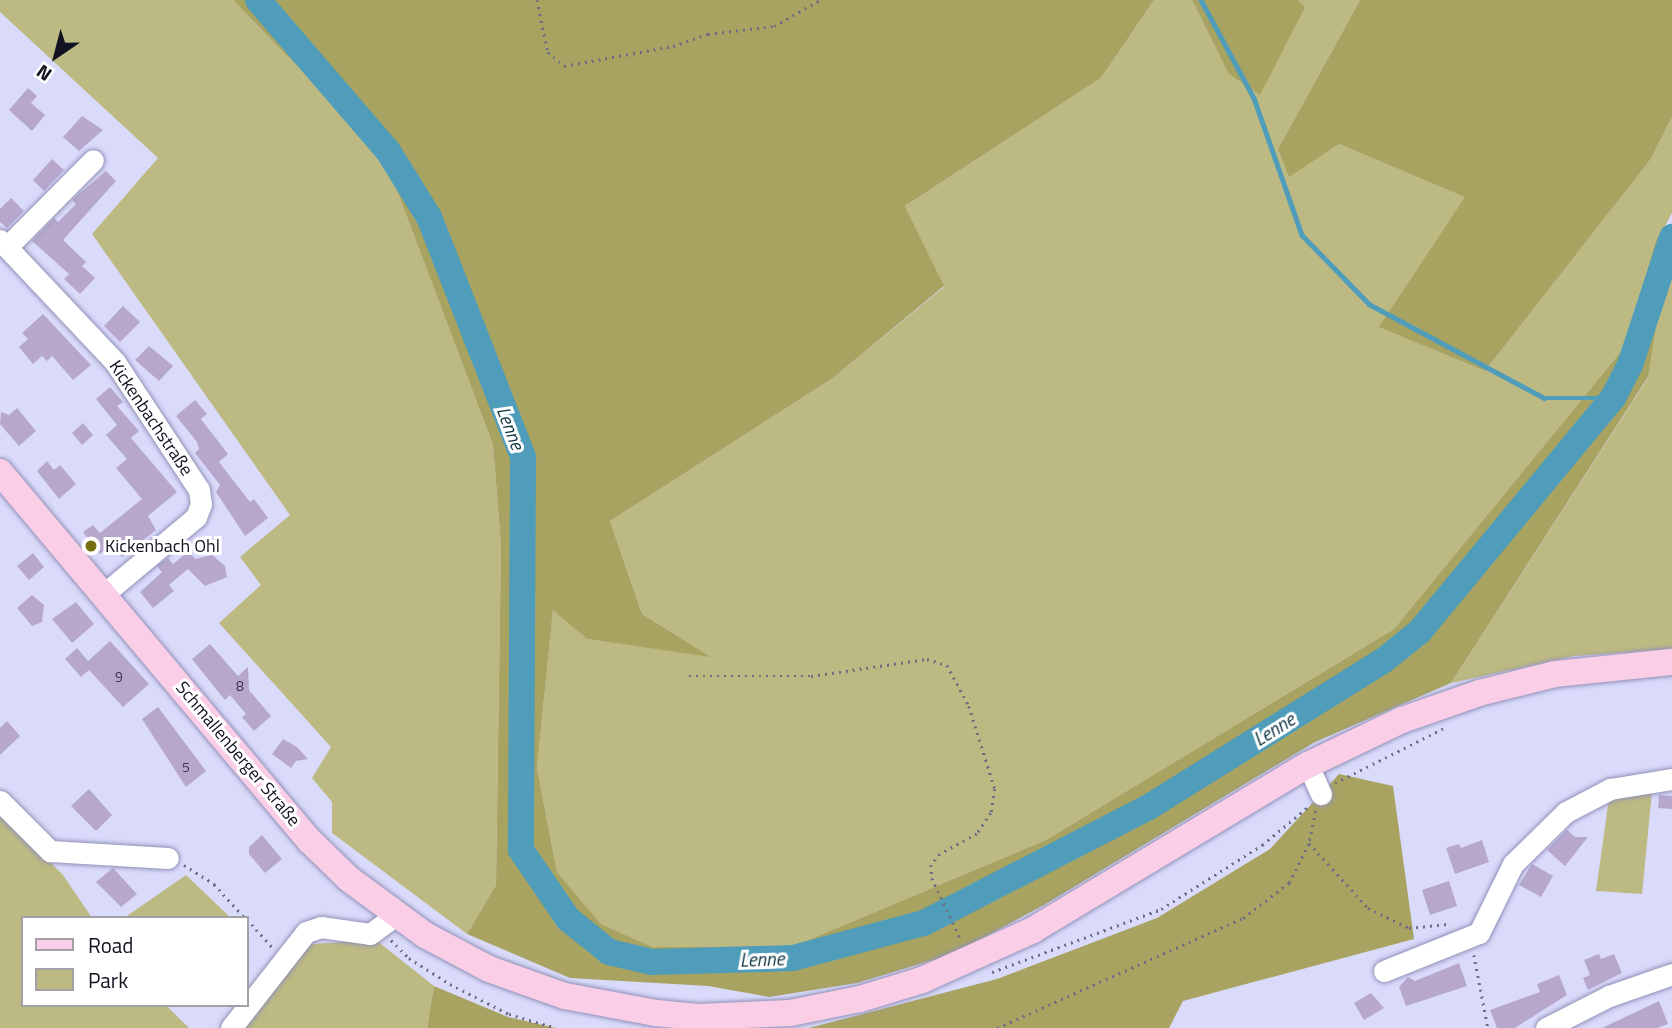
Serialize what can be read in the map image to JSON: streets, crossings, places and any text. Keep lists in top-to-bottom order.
{
  "streets": {
    "main road": ["Schmallenberger Straße"],
    "street": ["Kickenbachstraße"]
  },
  "crossings": [
    ["Kickenbachstraße", "Schmallenberger Straße"]
  ],
  "water": ["Lenne"],
  "places": ["Kickenbach Ohl"],
  "house_numbers": ["9", "8", "5"],
  "legend": ["Road", "Park"],
  "north": "bottom left"
}
